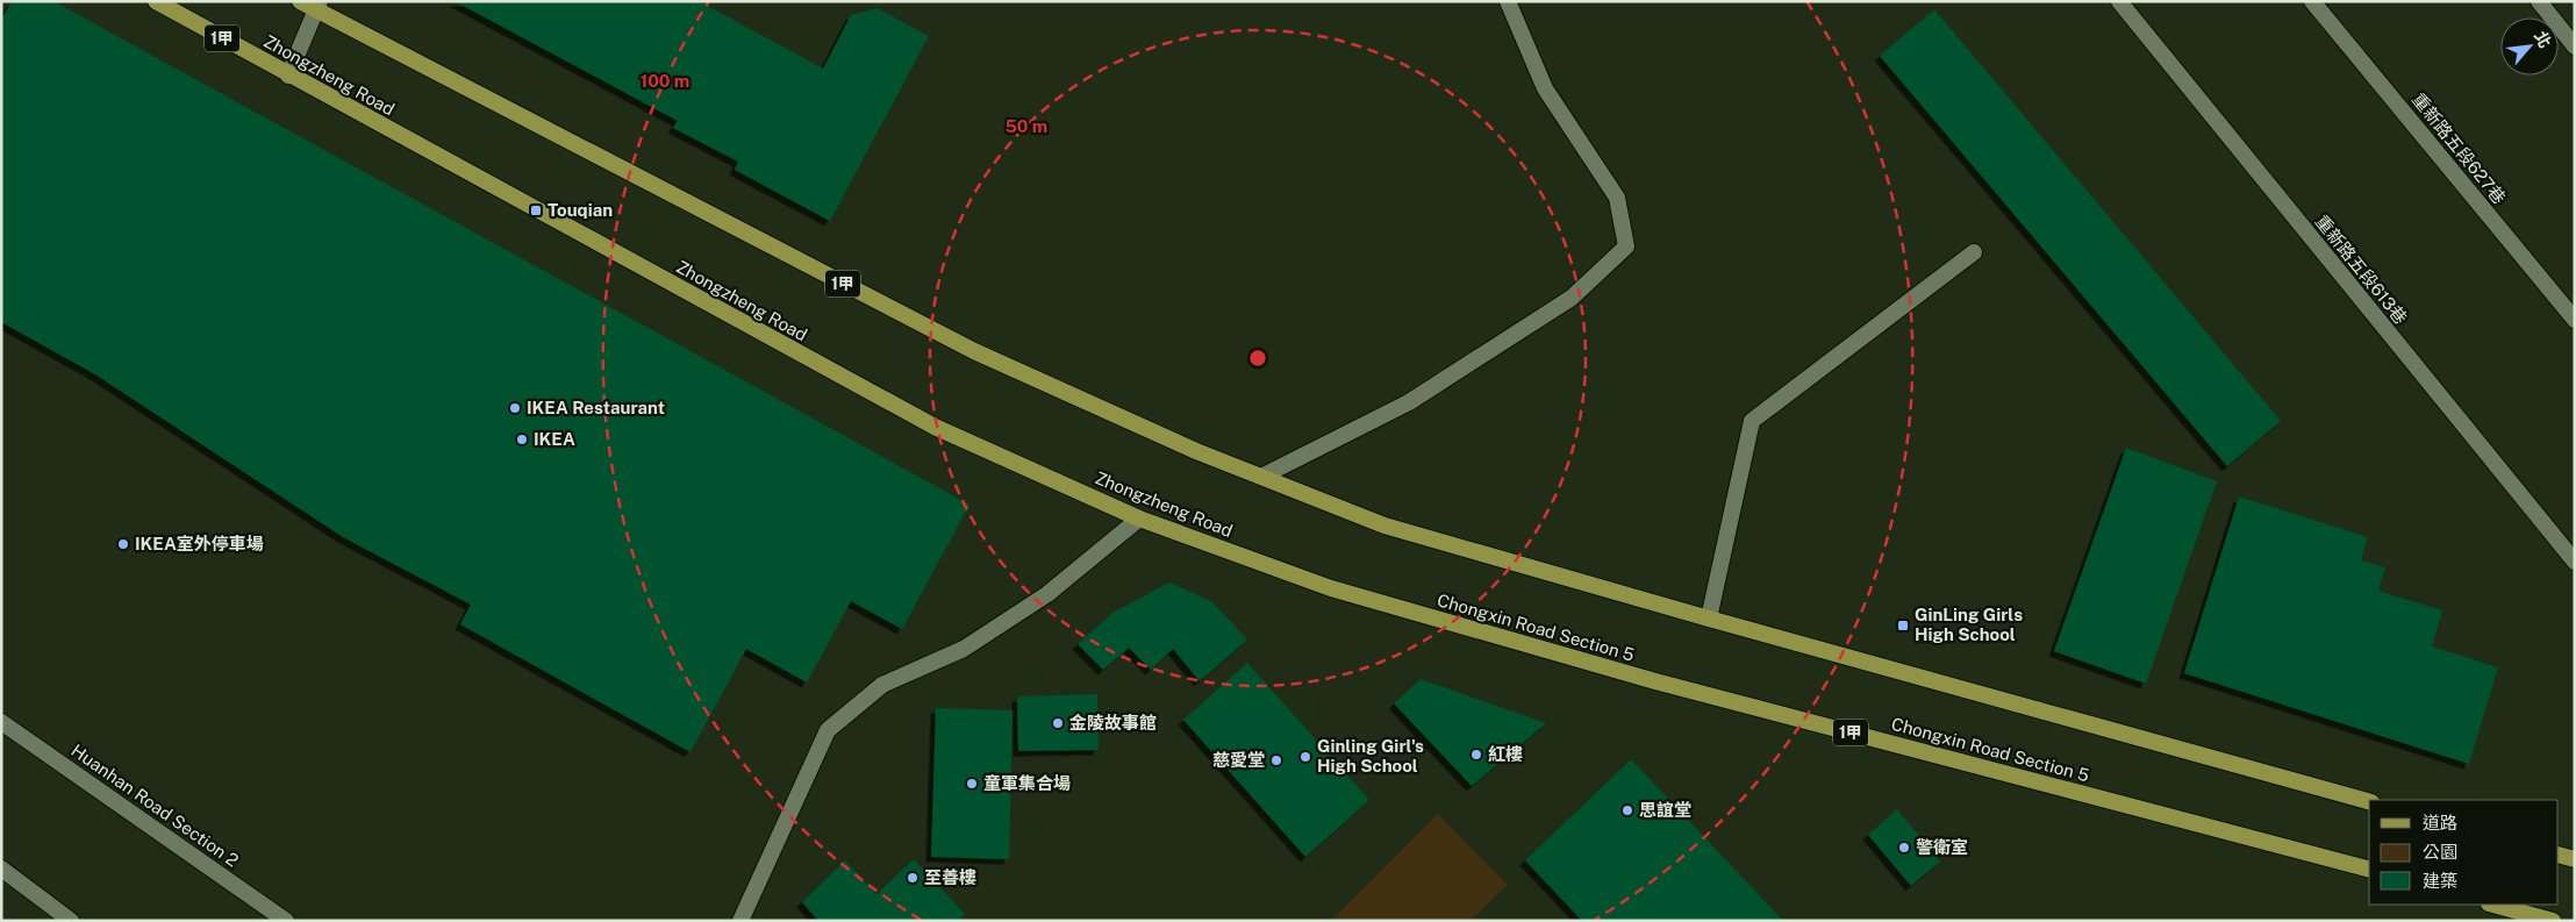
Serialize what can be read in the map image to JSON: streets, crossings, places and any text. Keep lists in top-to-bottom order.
{
  "streets": {
    "main road": ["1甲", "Zhongzheng Road", "Chongxin Road Section 5"],
    "street": ["重新路五段627巷", "重新路五段613巷", "Huanhan Road Section 2"]
  },
  "crossings": [
    ["Zhongzheng Road", "Chongxin Road Section 5"]
  ],
  "places": {
    "transit": ["Touqian", "GinLing Girls High School"],
    "other": [
      "IKEA Restaurant",
      "IKEA",
      "IKEA室外停車場",
      "金陵故事館",
      "紅樓",
      "Ginling Girl's High School",
      "慈愛堂",
      "童軍集合場",
      "思誼堂",
      "警衛室",
      "至善樓"
    ]
  },
  "legend": ["道路", "公園", "建築"],
  "north": "top right",
  "rings": ["100 m", "50 m"]
}
